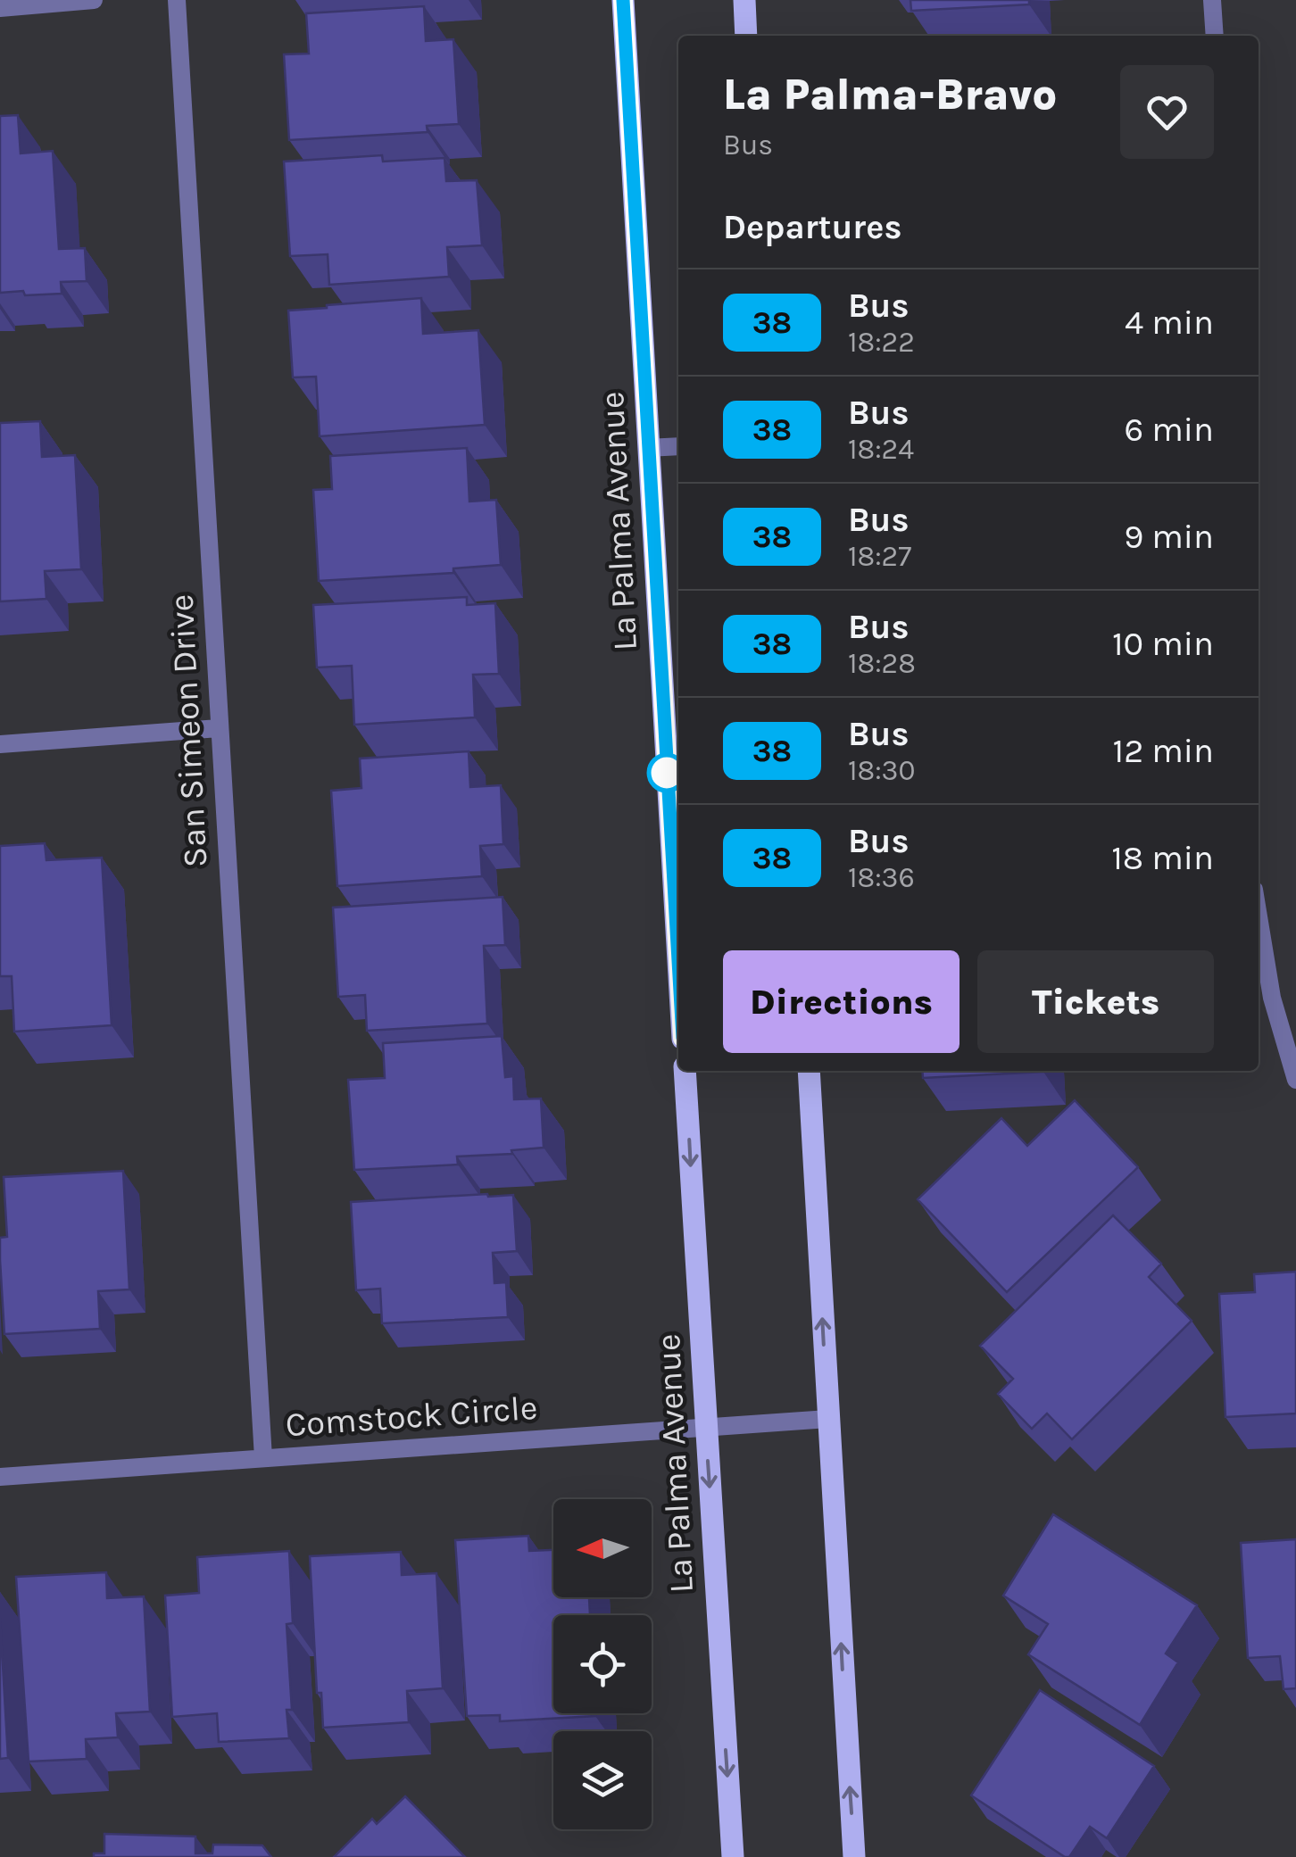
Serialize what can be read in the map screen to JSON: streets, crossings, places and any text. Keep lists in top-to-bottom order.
{
  "streets": {
    "main road": ["La Palma Avenue"],
    "street": ["San Simeon Drive", "Comstock Circle"]
  },
  "crossings": [
    ["La Palma Avenue", "Comstock Circle"],
    ["San Simeon Drive", "Comstock Circle"]
  ],
  "lines": ["bus line 38"],
  "north": "left",
  "page": {
    "heading": [
      ["La Palma-Bravo", "Bus"],
      "Departures"
    ],
    "list": [
      {
        "mark": "38",
        "name": "Bus",
        "note": "18:22",
        "value": "4 min"
      },
      {
        "mark": "38",
        "name": "Bus",
        "note": "18:24",
        "value": "6 min"
      },
      {
        "mark": "38",
        "name": "Bus",
        "note": "18:27",
        "value": "9 min"
      },
      {
        "mark": "38",
        "name": "Bus",
        "note": "18:28",
        "value": "10 min"
      },
      {
        "mark": "38",
        "name": "Bus",
        "note": "18:30",
        "value": "12 min"
      },
      {
        "mark": "38",
        "name": "Bus",
        "note": "18:36",
        "value": "18 min"
      }
    ],
    "buttons": ["Directions", "Tickets"]
  }
}
